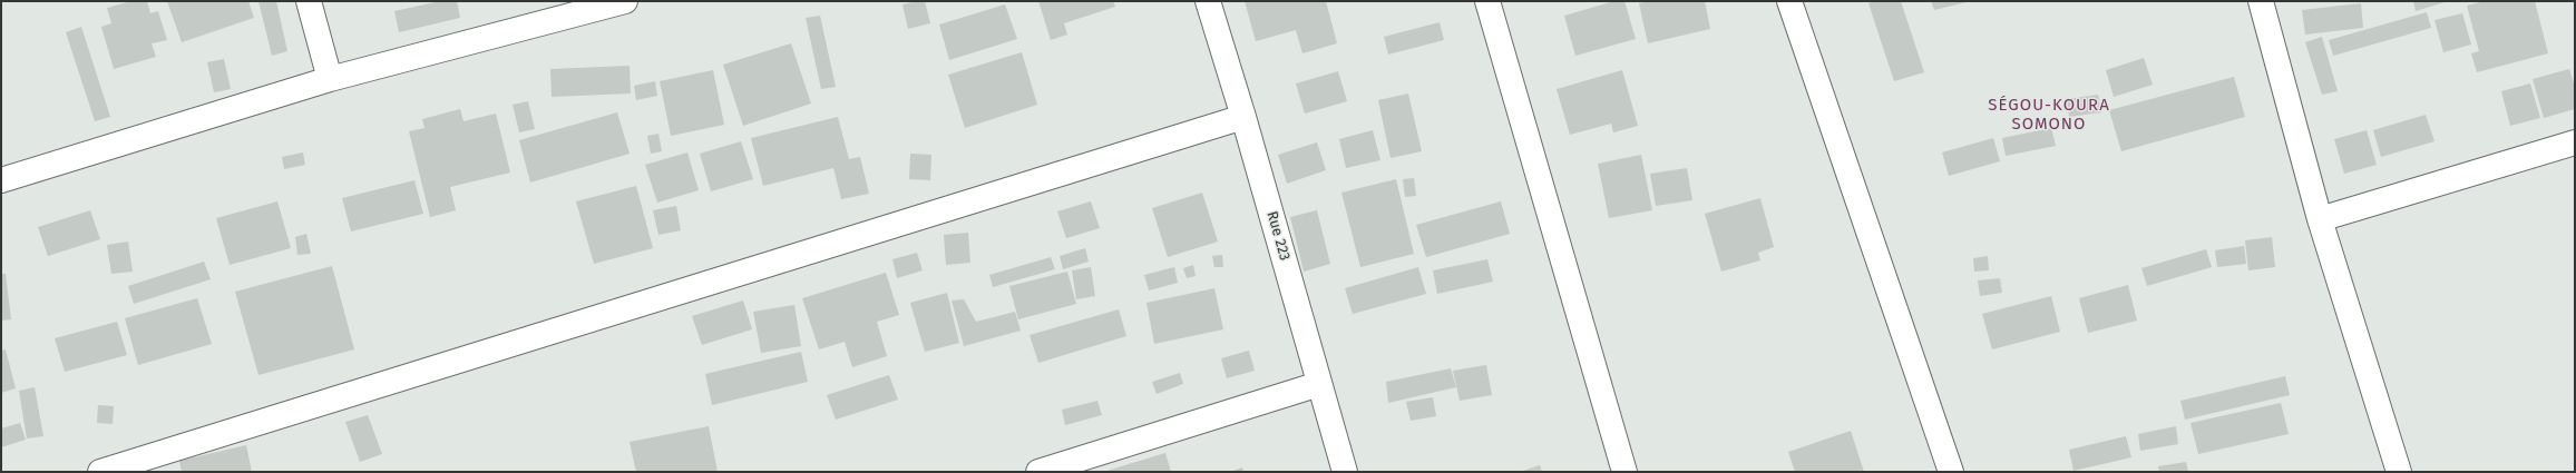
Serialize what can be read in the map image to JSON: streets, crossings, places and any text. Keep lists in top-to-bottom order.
{
  "streets": {
    "street": ["Rue 223"]
  },
  "districts": ["SÉGOU-KOURA SOMONO"]
}
